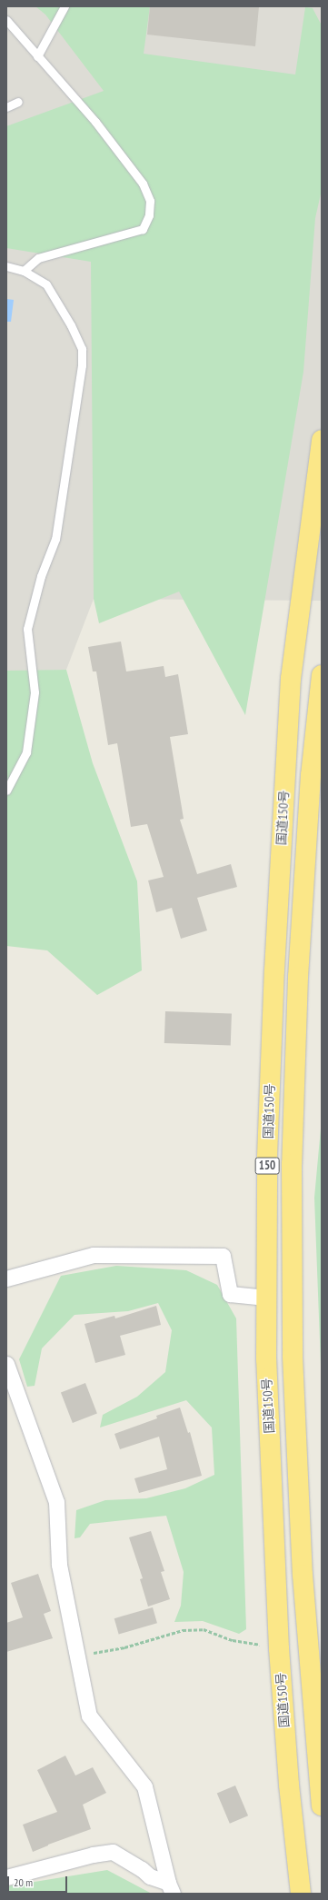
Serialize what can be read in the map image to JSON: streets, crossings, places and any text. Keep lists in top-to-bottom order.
{
  "streets": {
    "highway": ["国道150号", "150"]
  },
  "scale_bar": "20 m"
}
